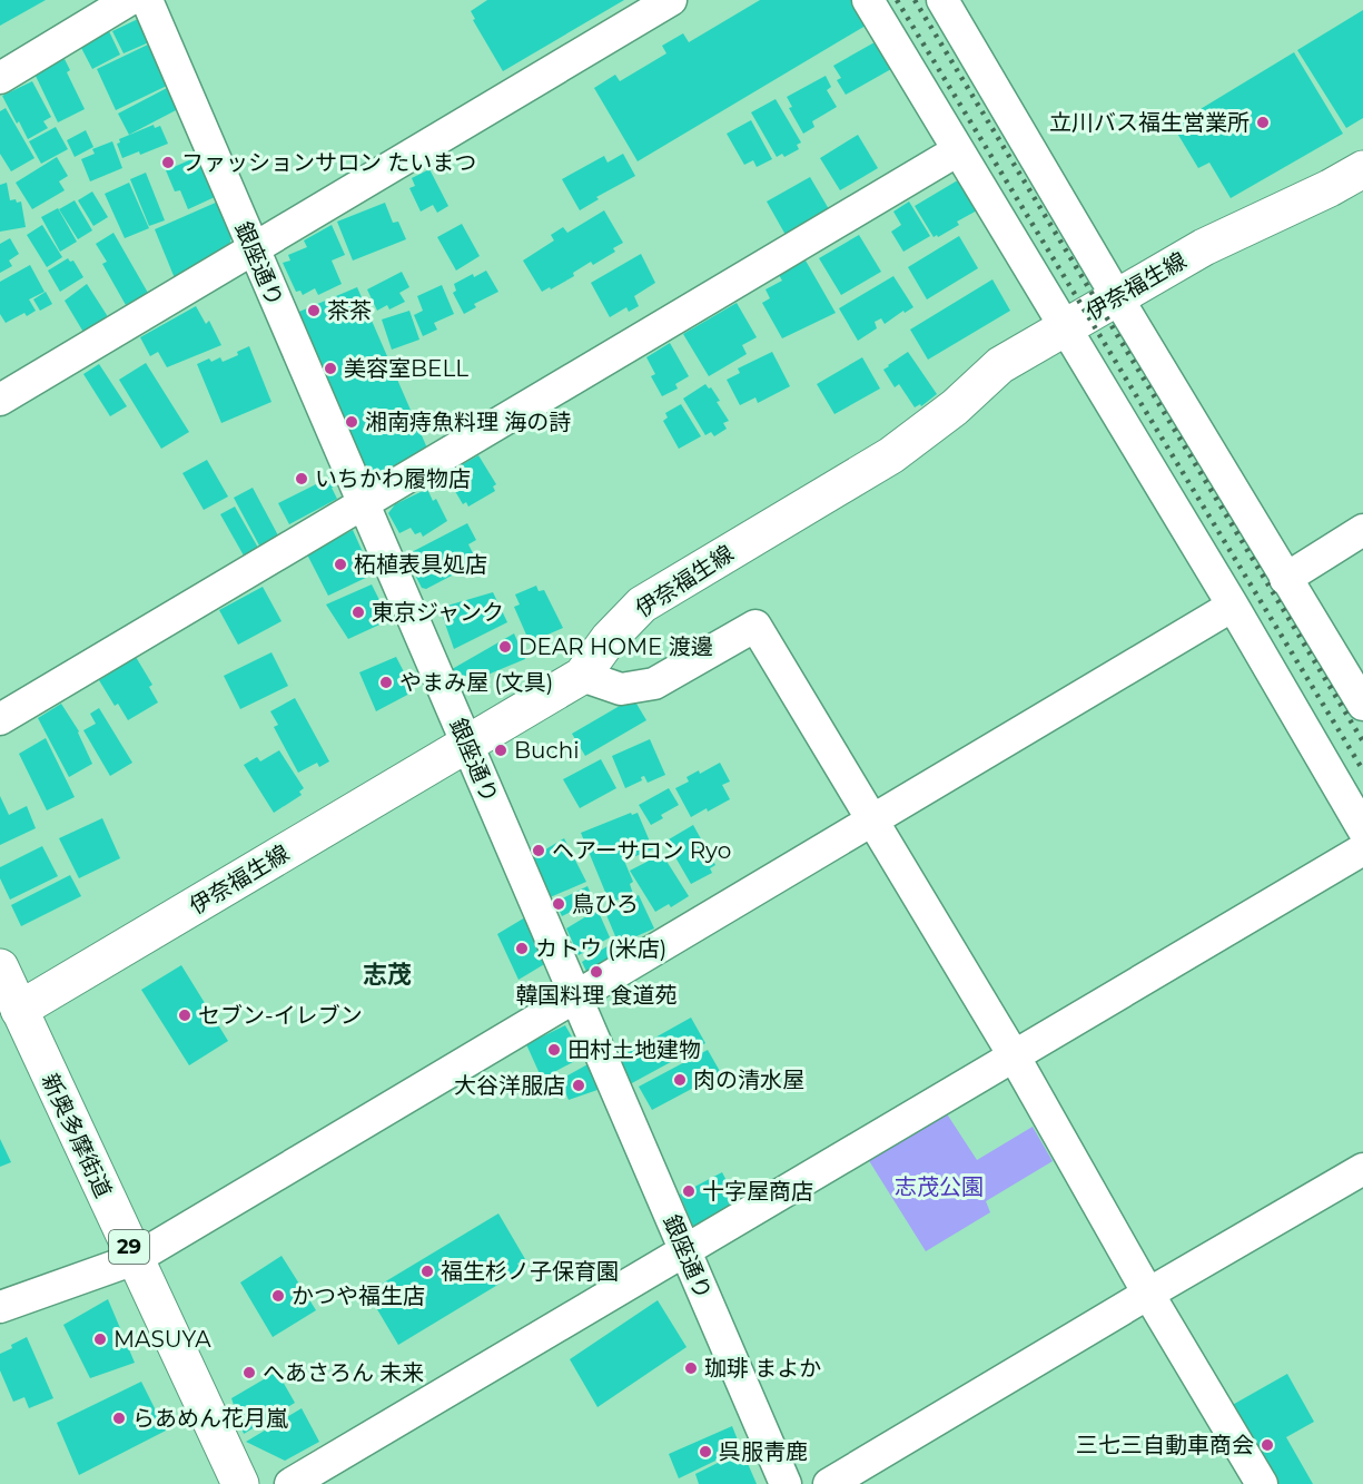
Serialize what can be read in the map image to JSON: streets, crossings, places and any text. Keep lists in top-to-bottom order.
{
  "streets": {
    "main road": ["伊奈福生線", "新奥多摩街道", "29"],
    "street": ["銀座通り"]
  },
  "crossings": [
    ["銀座通り", "伊奈福生線"],
    ["伊奈福生線", "新奥多摩街道"]
  ],
  "districts": ["志茂"],
  "parks": ["志茂公園"],
  "places": [
    "立川バス福生営業所",
    "ファッションサロン たいまつ",
    "茶茶",
    "美容室BELL",
    "湘南痔魚料理 海の詩",
    "いちかわ履物店",
    "柘植表具処店",
    "東京ジャンク",
    "DEAR HOME 渡邊",
    "やまみ屋 (文具)",
    "Buchi",
    "ヘアーサロン Ryo",
    "鳥ひろ",
    "カトウ (米店)",
    "韓国料理 食道苑",
    "セブン-イレブン",
    "田村土地建物",
    "肉の清水屋",
    "大谷洋服店",
    "十字屋商店",
    "福生杉ノ子保育園",
    "かつや福生店",
    "MASUYA",
    "珈琲 まよか",
    "へあさろん 未来",
    "らあめん花月嵐",
    "三七三自動車商会",
    "呉服靑鹿"
  ]
}
